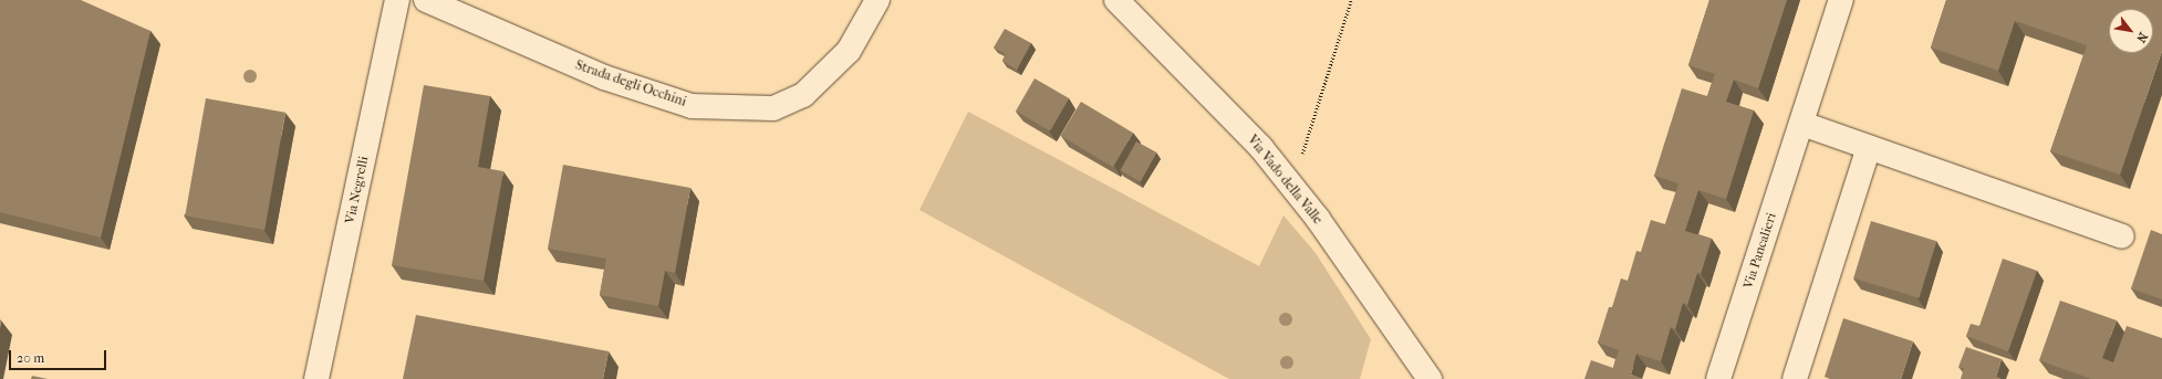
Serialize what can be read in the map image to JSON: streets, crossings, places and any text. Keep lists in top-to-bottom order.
{
  "streets": {
    "street": [
      "Strada degli Occhini",
      "Via Vado della Valle",
      "Via Negrelli",
      "Via Pancalieri"
    ]
  },
  "scale_bar": "20 m",
  "north": "bottom right"
}
